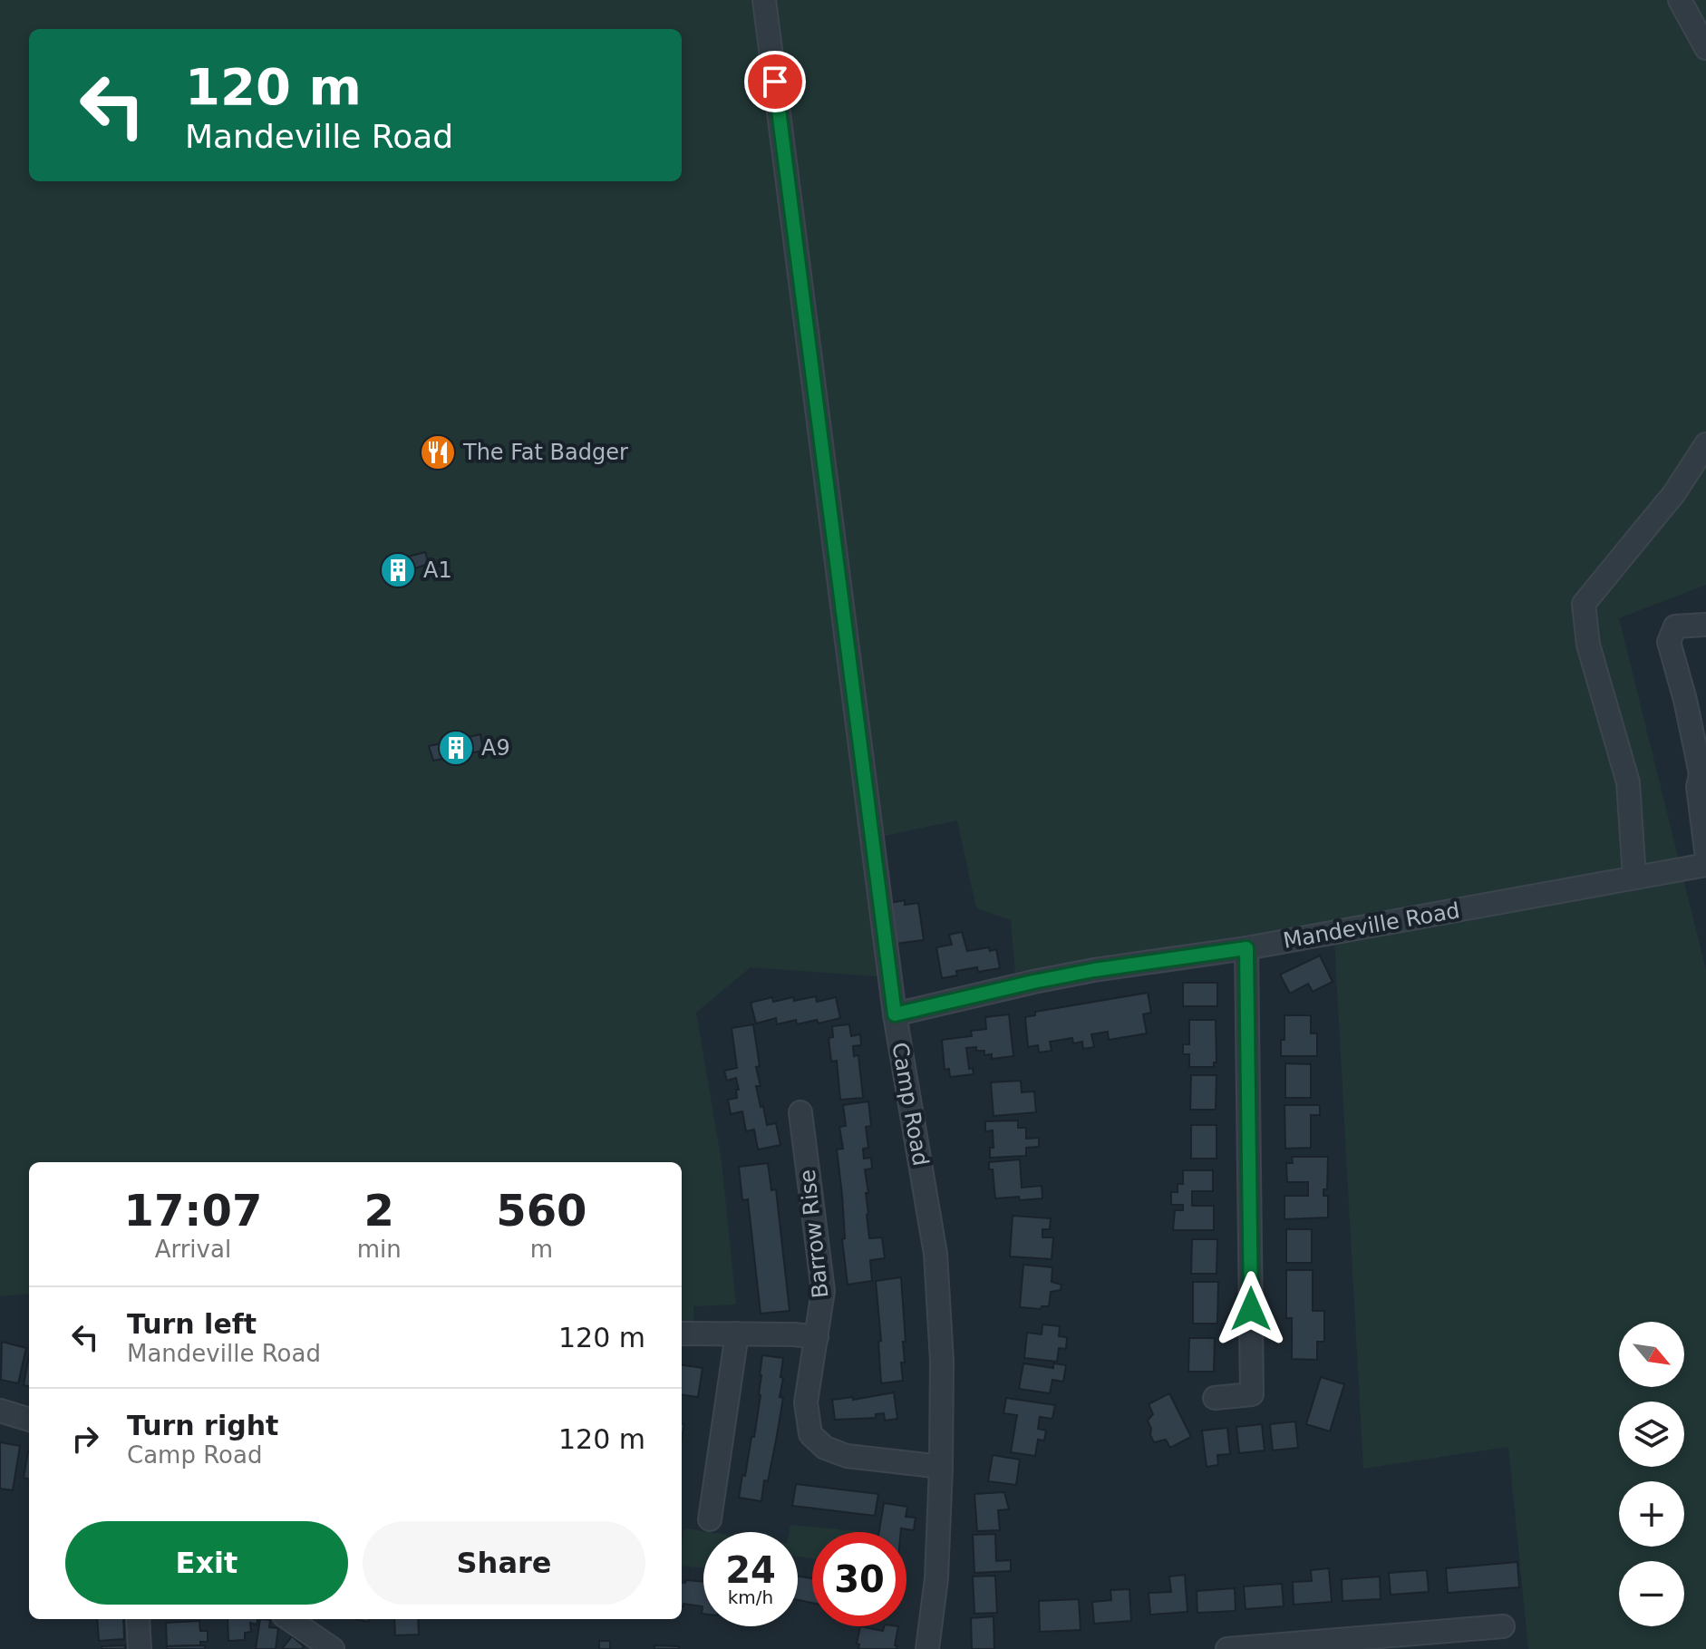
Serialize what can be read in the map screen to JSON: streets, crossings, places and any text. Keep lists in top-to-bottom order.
{
  "streets": {
    "street": ["Mandeville Road", "Camp Road", "Barrow Rise"]
  },
  "crossings": [
    ["Mandeville Road", "Camp Road"],
    ["Camp Road", "Barrow Rise"]
  ],
  "places": {
    "restaurant": ["The Fat Badger"],
    "building": ["A1", "A9"]
  },
  "north": "bottom right",
  "page": {
    "turn": ["120 m", "Mandeville Road"],
    "eta": [
      "17:07",
      "Arrival",
      "2",
      "min",
      "560",
      "m"
    ],
    "list": [
      {
        "name": "Turn left",
        "note": "Mandeville Road",
        "value": "120 m"
      },
      {
        "name": "Turn right",
        "note": "Camp Road",
        "value": "120 m"
      }
    ],
    "map_buttons": ["+", "−"],
    "buttons": ["Exit", "Share"],
    "speed": "24 km/h",
    "limit": "30"
  }
}
